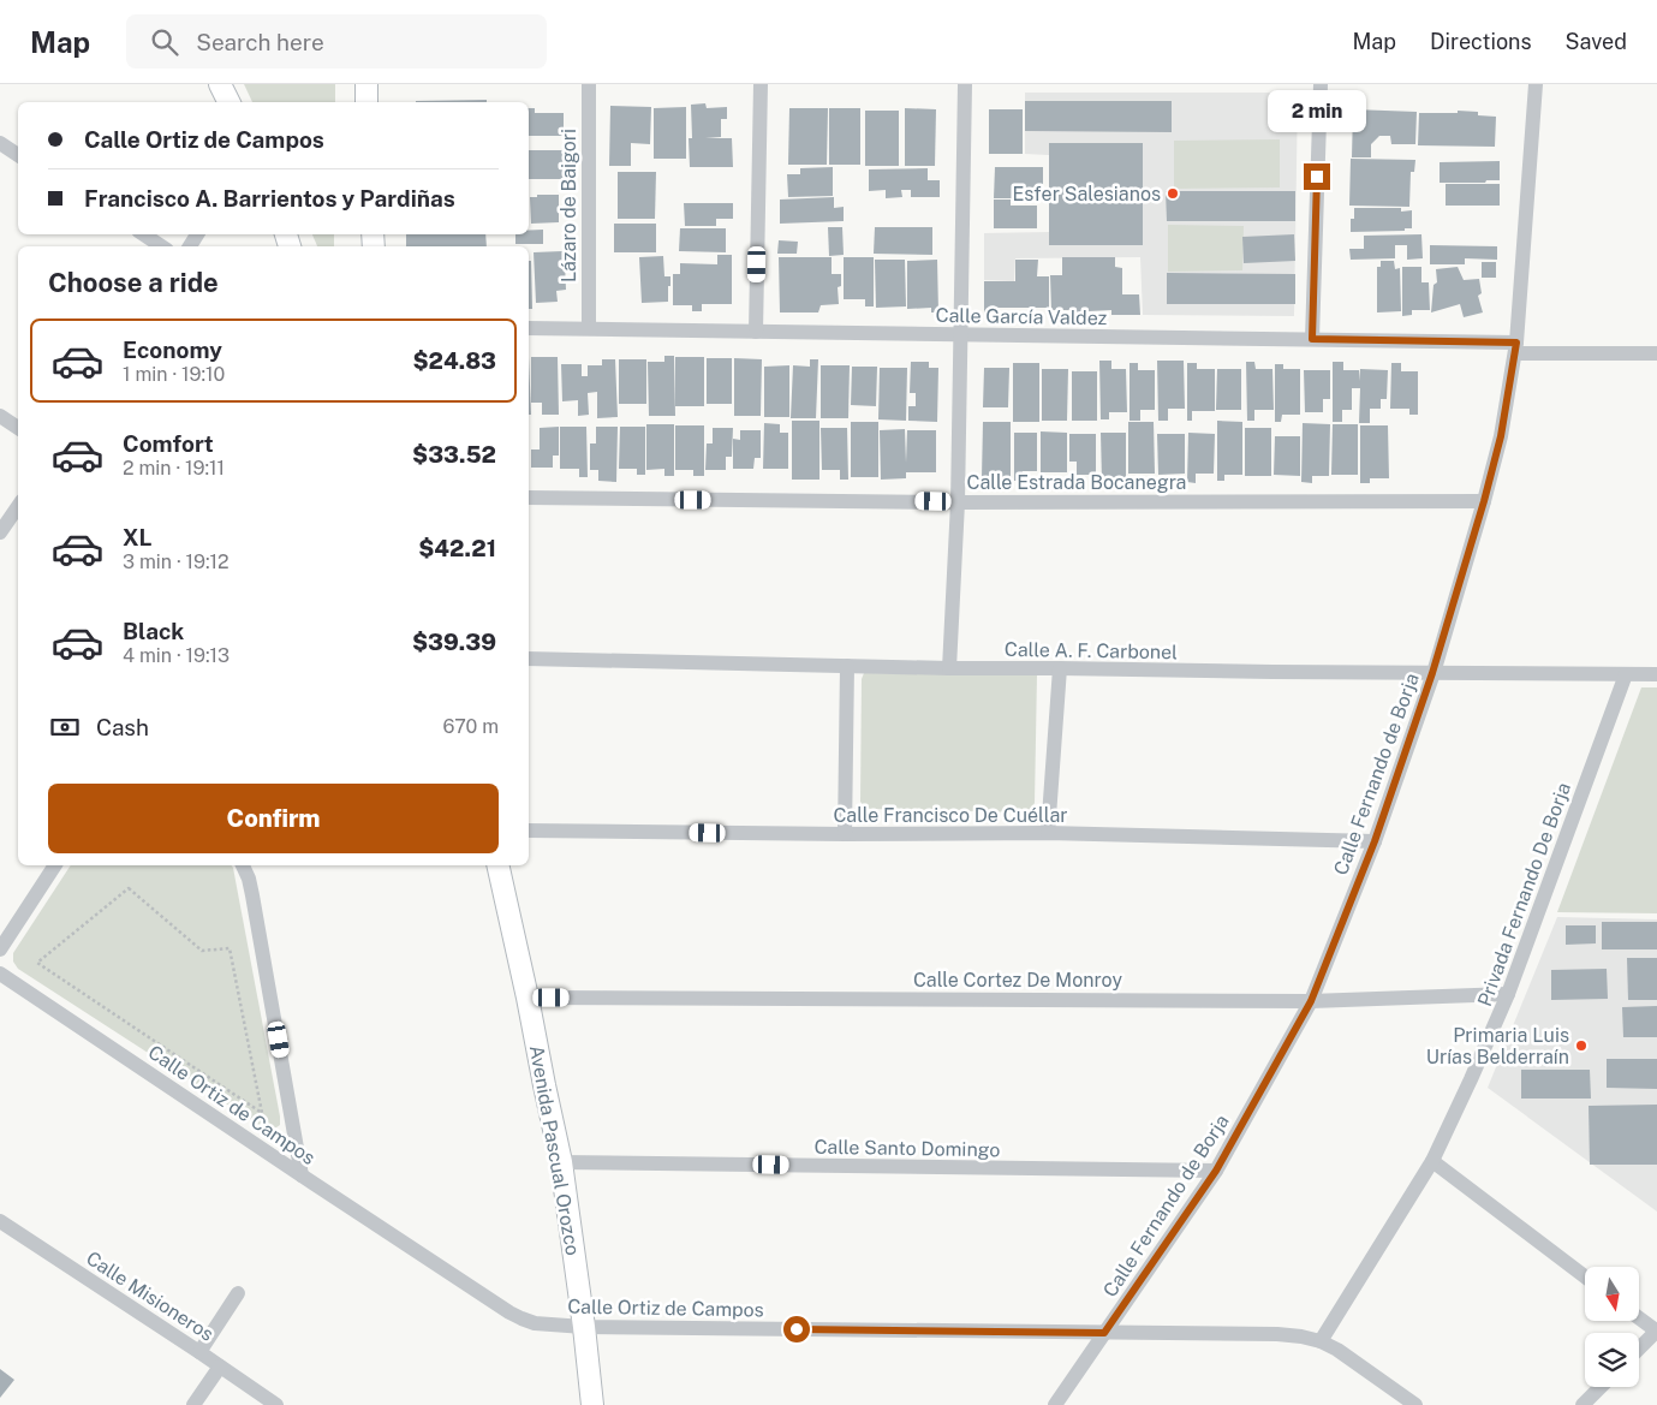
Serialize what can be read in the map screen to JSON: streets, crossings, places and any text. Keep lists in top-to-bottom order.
{
  "streets": {
    "main road": ["Avenida Pascual Orozco"],
    "street": [
      "Lázaro de Baigori",
      "Calle García Valdez",
      "Calle Estrada Bocanegra",
      "Calle A. F. Carbonel",
      "Calle Fernando de Borja",
      "Calle Francisco De Cuéllar",
      "Privada Fernando De Borja",
      "Calle Cortez De Monroy",
      "Calle Ortiz de Campos",
      "Calle Santo Domingo",
      "Calle Misioneros"
    ]
  },
  "crossings": [
    ["Lázaro de Baigori", "Calle García Valdez"],
    ["Calle García Valdez", "Calle Fernando de Borja"],
    ["Calle Estrada Bocanegra", "Calle Fernando de Borja"],
    ["Calle A. F. Carbonel", "Calle Fernando de Borja"],
    ["Calle A. F. Carbonel", "Privada Fernando De Borja"],
    ["Calle Fernando de Borja", "Calle Francisco De Cuéllar"],
    ["Calle Fernando de Borja", "Calle Cortez De Monroy"],
    ["Calle Fernando de Borja", "Calle Ortiz de Campos"],
    ["Calle Fernando de Borja", "Calle Santo Domingo"],
    ["Privada Fernando De Borja", "Calle Cortez De Monroy"],
    ["Privada Fernando De Borja", "Calle Ortiz de Campos"],
    ["Calle Cortez De Monroy", "Avenida Pascual Orozco"],
    ["Calle Ortiz de Campos", "Avenida Pascual Orozco"],
    ["Calle Santo Domingo", "Avenida Pascual Orozco"]
  ],
  "places": ["Esfer Salesianos", "Primaria Luis Urías Belderraín"],
  "north": "bottom",
  "page": {
    "header": "Map",
    "search": "Search here",
    "nav": ["Map", "Directions", "Saved"],
    "bubble": "2 min",
    "banner": ["Calle Ortiz de Campos", "Francisco A. Barrientos y Pardiñas"],
    "heading": "Choose a ride",
    "list": [
      {
        "name": "Economy",
        "note": "1 min · 19:10",
        "value": "$24.83"
      },
      {
        "name": "Comfort",
        "note": "2 min · 19:11",
        "value": "$33.52"
      },
      {
        "name": "XL",
        "note": "3 min · 19:12",
        "value": "$42.21"
      },
      {
        "name": "Black",
        "note": "4 min · 19:13",
        "value": "$39.39"
      }
    ],
    "pay": ["Cash", "670 m"],
    "buttons": "Confirm"
  }
}
